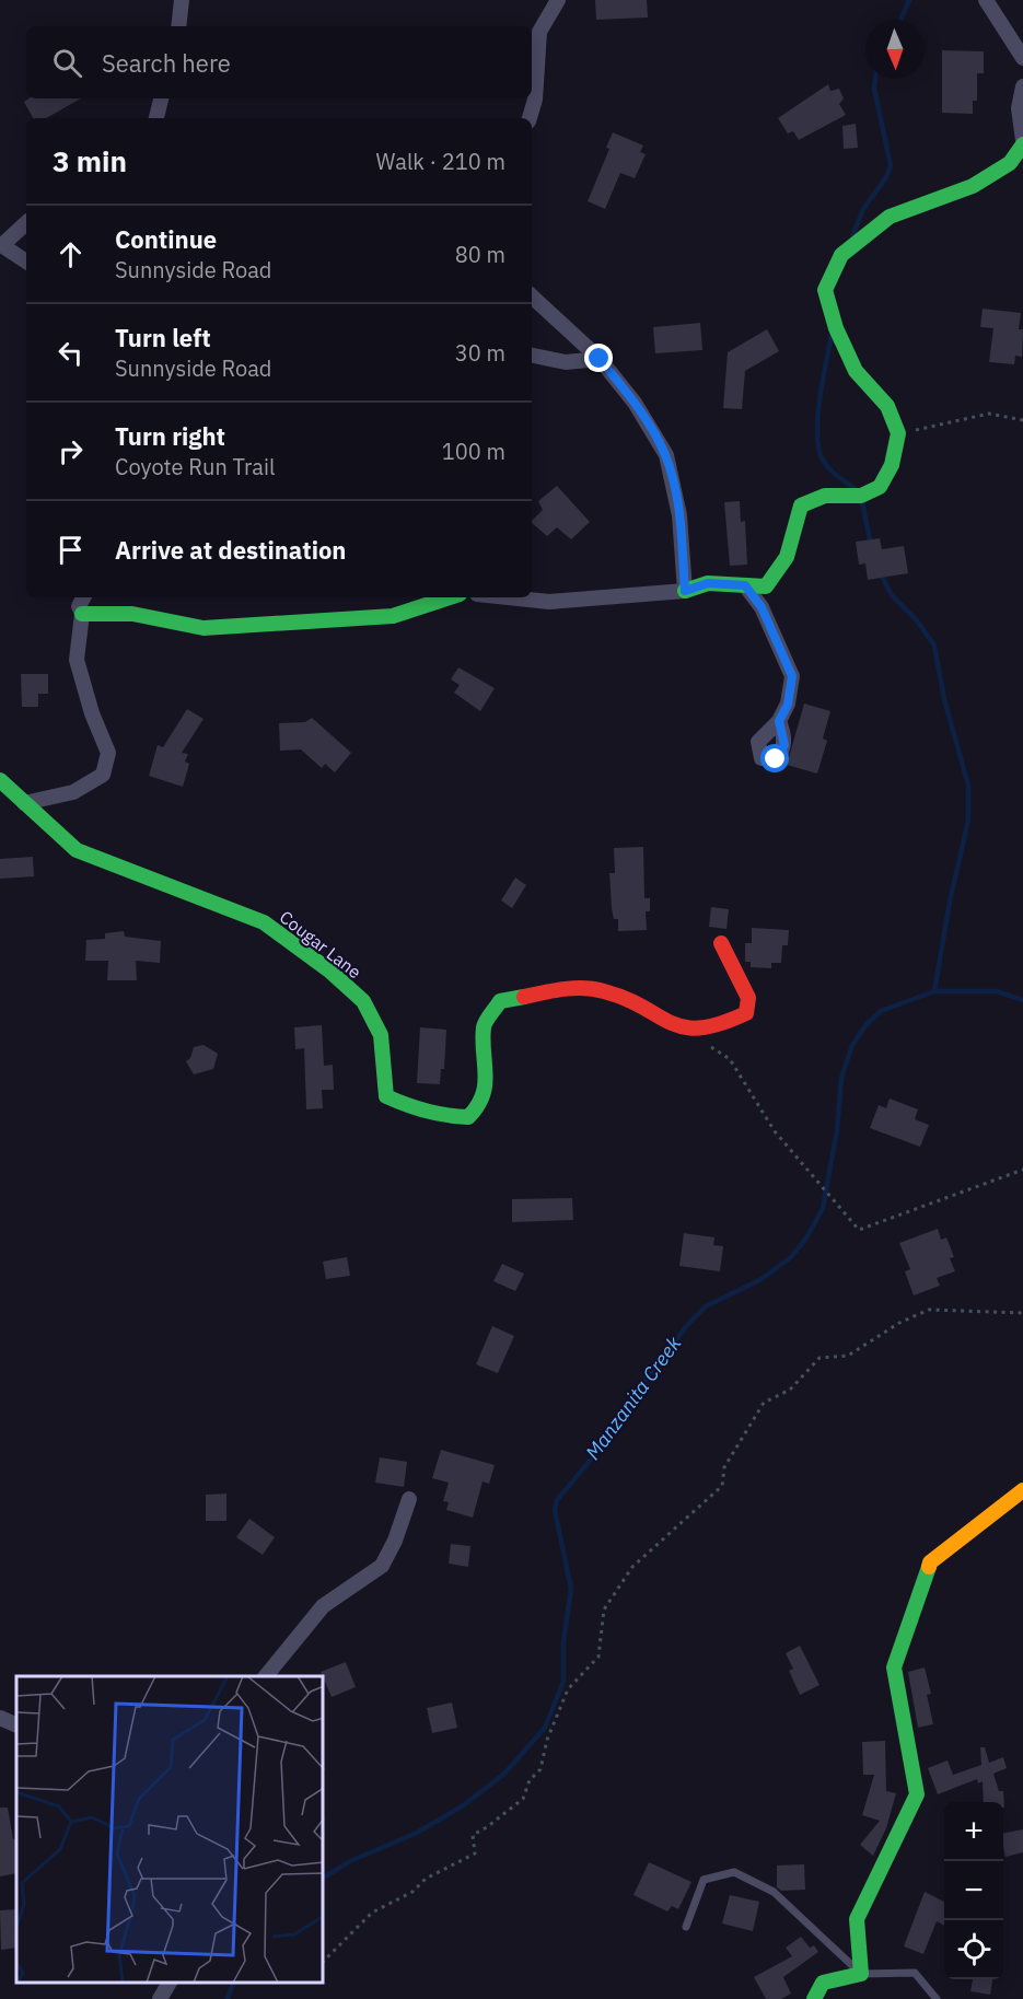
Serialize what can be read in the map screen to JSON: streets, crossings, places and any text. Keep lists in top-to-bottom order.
{
  "streets": {
    "street": ["Cougar Lane"]
  },
  "water": ["Manzanita Creek"],
  "north": "bottom",
  "page": {
    "search": "Search here",
    "heading": ["3 min", "Walk · 210 m"],
    "list": [
      ["Continue", "Sunnyside Road", "80 m"],
      ["Turn left", "Sunnyside Road", "30 m"],
      ["Turn right", "Coyote Run Trail", "100 m"],
      "Arrive at destination"
    ],
    "map_buttons": ["+", "−"]
  }
}
